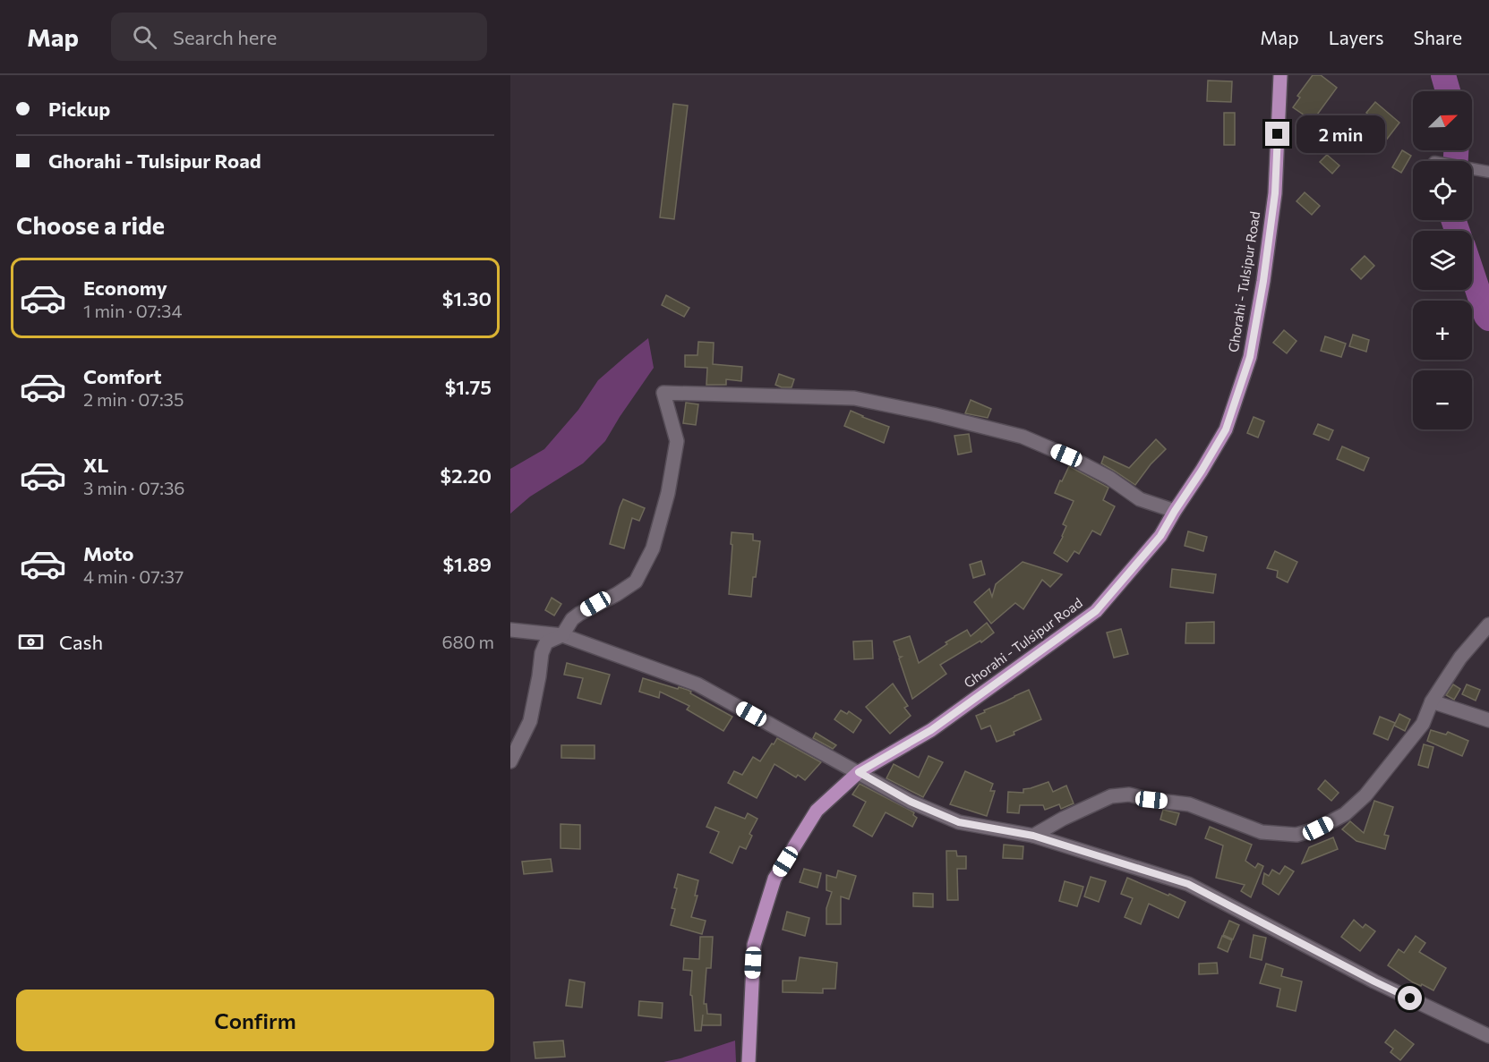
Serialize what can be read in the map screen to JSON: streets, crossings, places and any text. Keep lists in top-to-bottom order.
{
  "streets": {
    "main road": ["Ghorahi - Tulsipur Road"]
  },
  "north": "top right",
  "page": {
    "header": "Map",
    "search": "Search here",
    "nav": ["Map", "Layers", "Share"],
    "banner": ["Pickup", "Ghorahi - Tulsipur Road"],
    "map_buttons": ["+", "−"],
    "bubble": "2 min",
    "heading": "Choose a ride",
    "list": [
      {
        "name": "Economy",
        "note": "1 min · 07:34",
        "value": "$1.30"
      },
      {
        "name": "Comfort",
        "note": "2 min · 07:35",
        "value": "$1.75"
      },
      {
        "name": "XL",
        "note": "3 min · 07:36",
        "value": "$2.20"
      },
      {
        "name": "Moto",
        "note": "4 min · 07:37",
        "value": "$1.89"
      }
    ],
    "pay": ["Cash", "680 m"],
    "buttons": "Confirm"
  }
}
